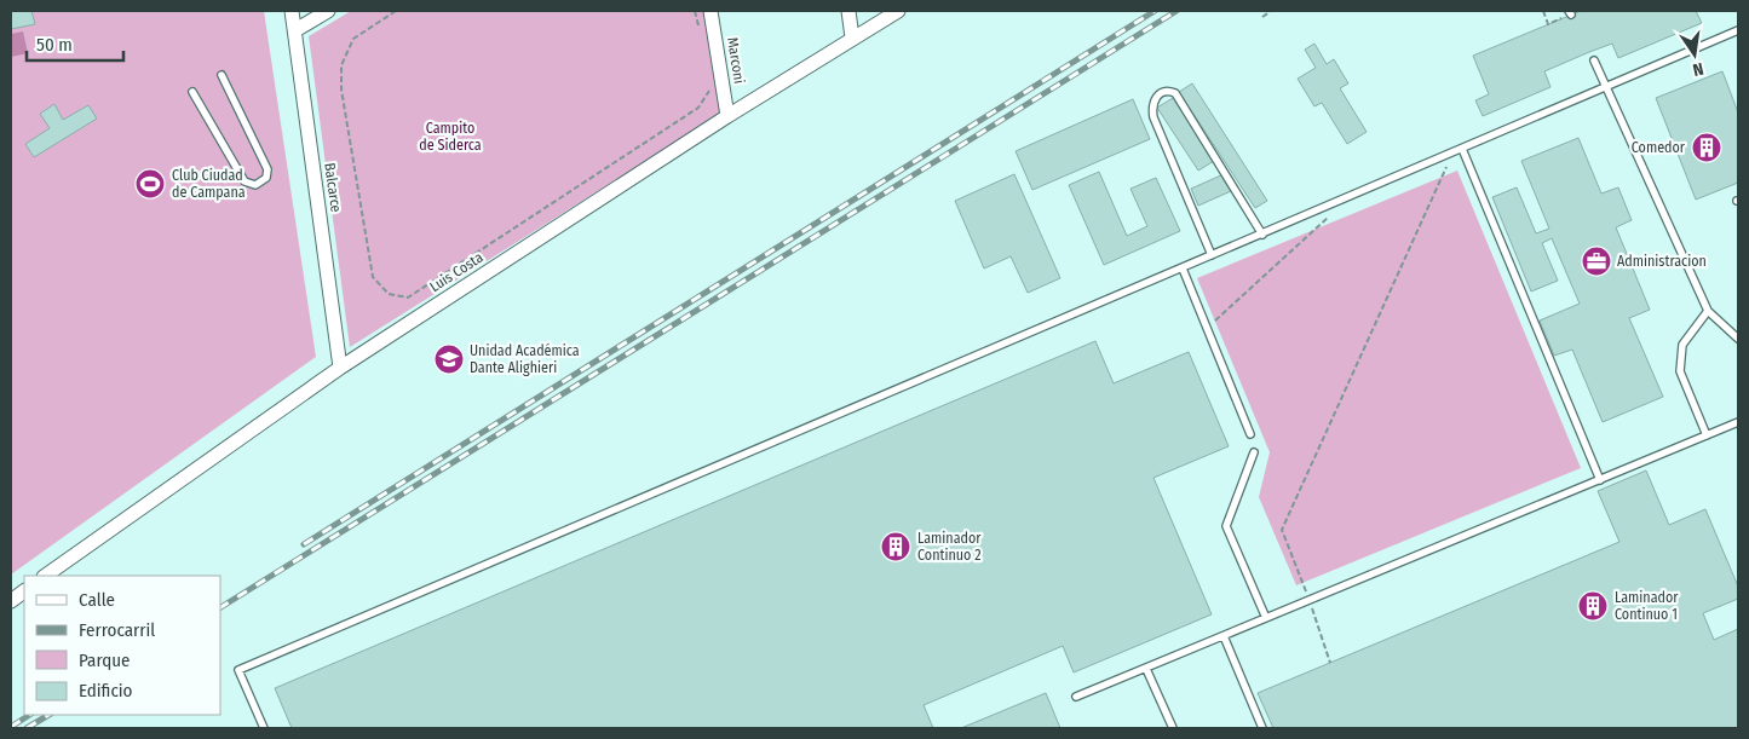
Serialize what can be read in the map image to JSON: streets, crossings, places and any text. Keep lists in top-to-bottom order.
{
  "streets": {
    "street": ["Marconi", "Balcarce", "Luis Costa"]
  },
  "crossings": [
    ["Marconi", "Luis Costa"],
    ["Balcarce", "Luis Costa"]
  ],
  "parks": ["Campito de Siderca"],
  "places": {
    "building": ["Comedor", "Laminador Continuo 2", "Laminador Continuo 1"],
    "sports": ["Club Ciudad de Campana"],
    "office": ["Administracion"],
    "school or university": ["Unidad Académica Dante Alighieri"]
  },
  "legend": [
    "Calle",
    "Ferrocarril",
    "Parque",
    "Edificio"
  ],
  "scale_bar": "50 m",
  "north": "bottom"
}
